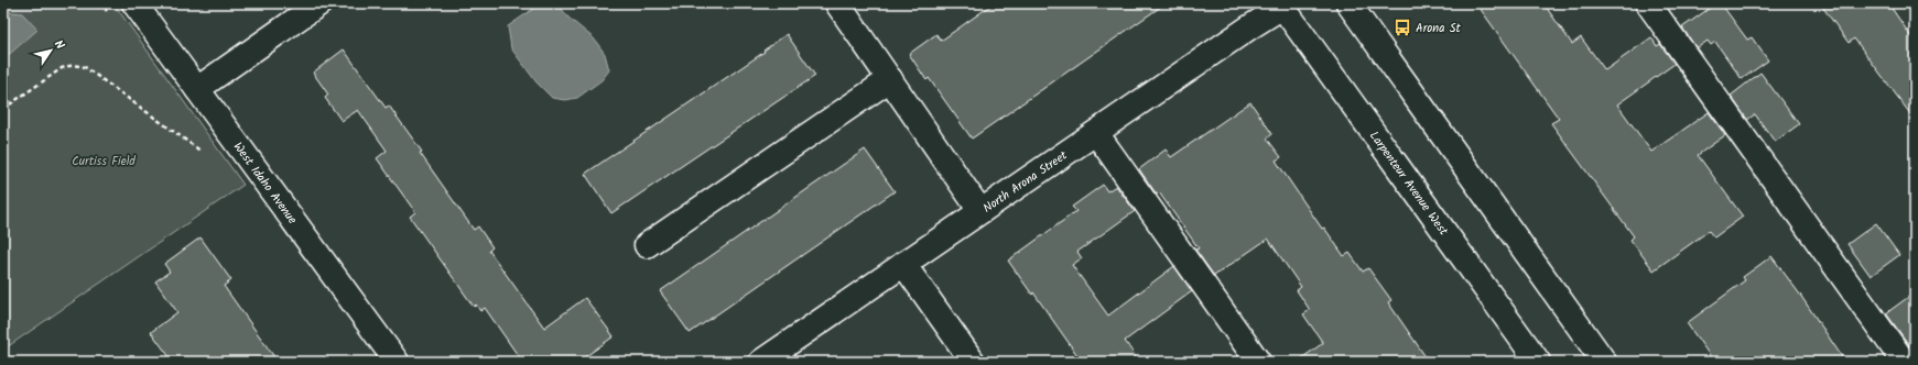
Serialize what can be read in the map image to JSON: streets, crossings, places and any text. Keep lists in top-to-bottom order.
{
  "streets": {
    "street": ["North Arona Street", "West Idaho Avenue", "Larpenteur Avenue West"]
  },
  "crossings": [
    ["North Arona Street", "Larpenteur Avenue West"]
  ],
  "parks": ["Curtiss Field"],
  "places": {
    "bus stop": ["Arona St"]
  },
  "north": "top right"
}
